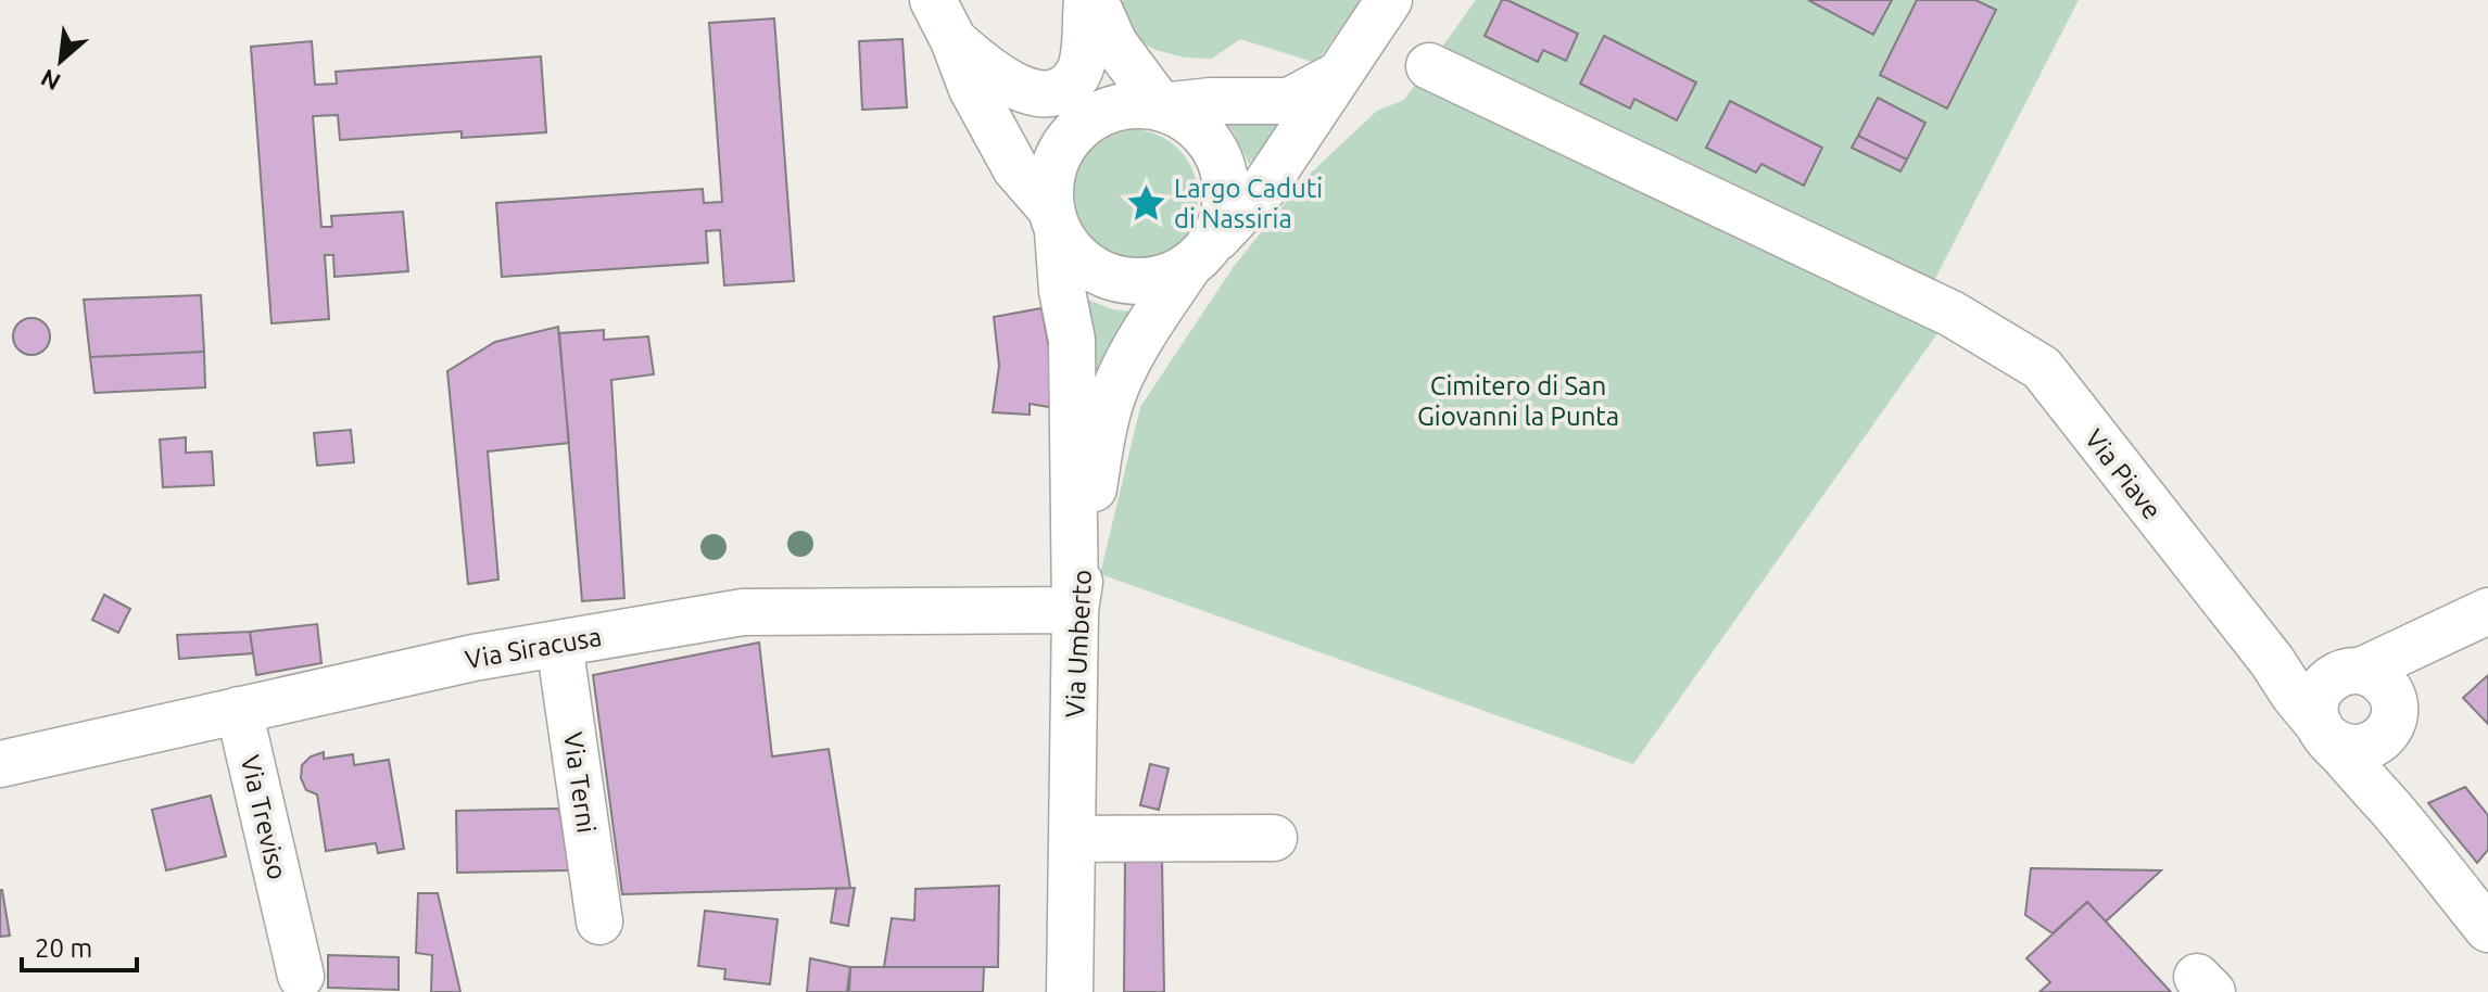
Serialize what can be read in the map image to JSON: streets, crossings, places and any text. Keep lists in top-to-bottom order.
{
  "streets": {
    "street": [
      "Via Piave",
      "Via Umberto",
      "Via Siracusa",
      "Via Terni",
      "Via Treviso"
    ]
  },
  "crossings": [
    ["Via Umberto", "Via Siracusa"],
    ["Via Siracusa", "Via Terni"],
    ["Via Siracusa", "Via Treviso"]
  ],
  "parks": ["Cimitero di San Giovanni la Punta"],
  "places": {
    "place": ["Largo Caduti di Nassiria"]
  },
  "scale_bar": "20 m",
  "north": "bottom left"
}
